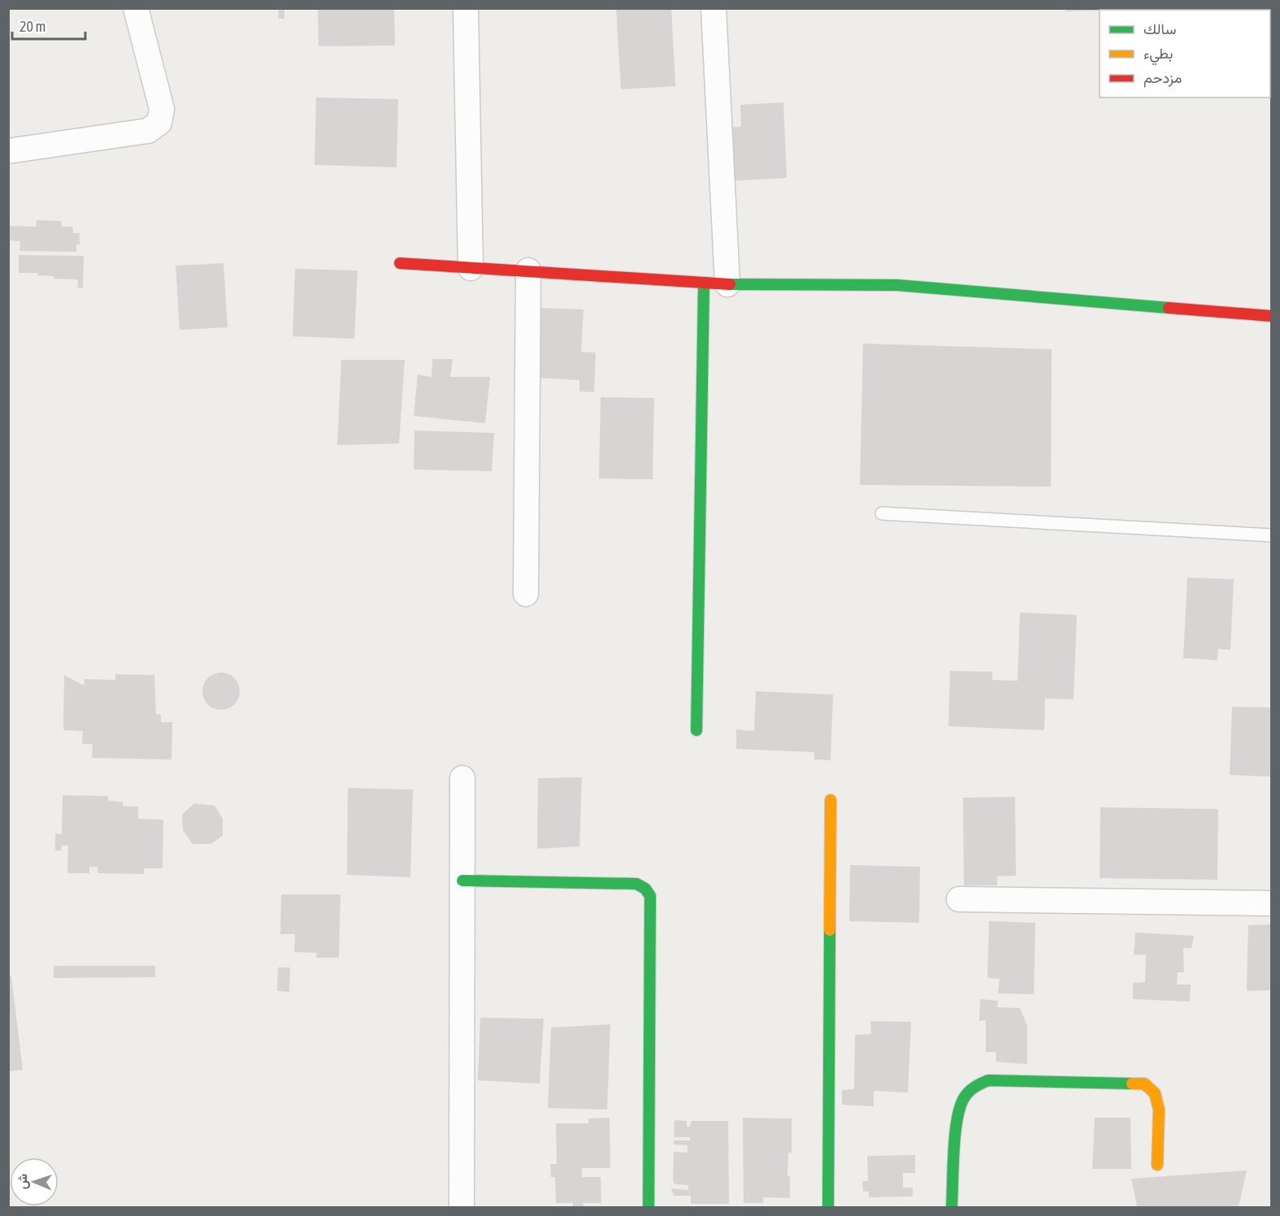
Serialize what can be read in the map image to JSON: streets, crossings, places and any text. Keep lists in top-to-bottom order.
{
  "legend": ["سالك", "بطيء", "مزدحم"],
  "scale_bar": "20 m",
  "north": "left"
}
